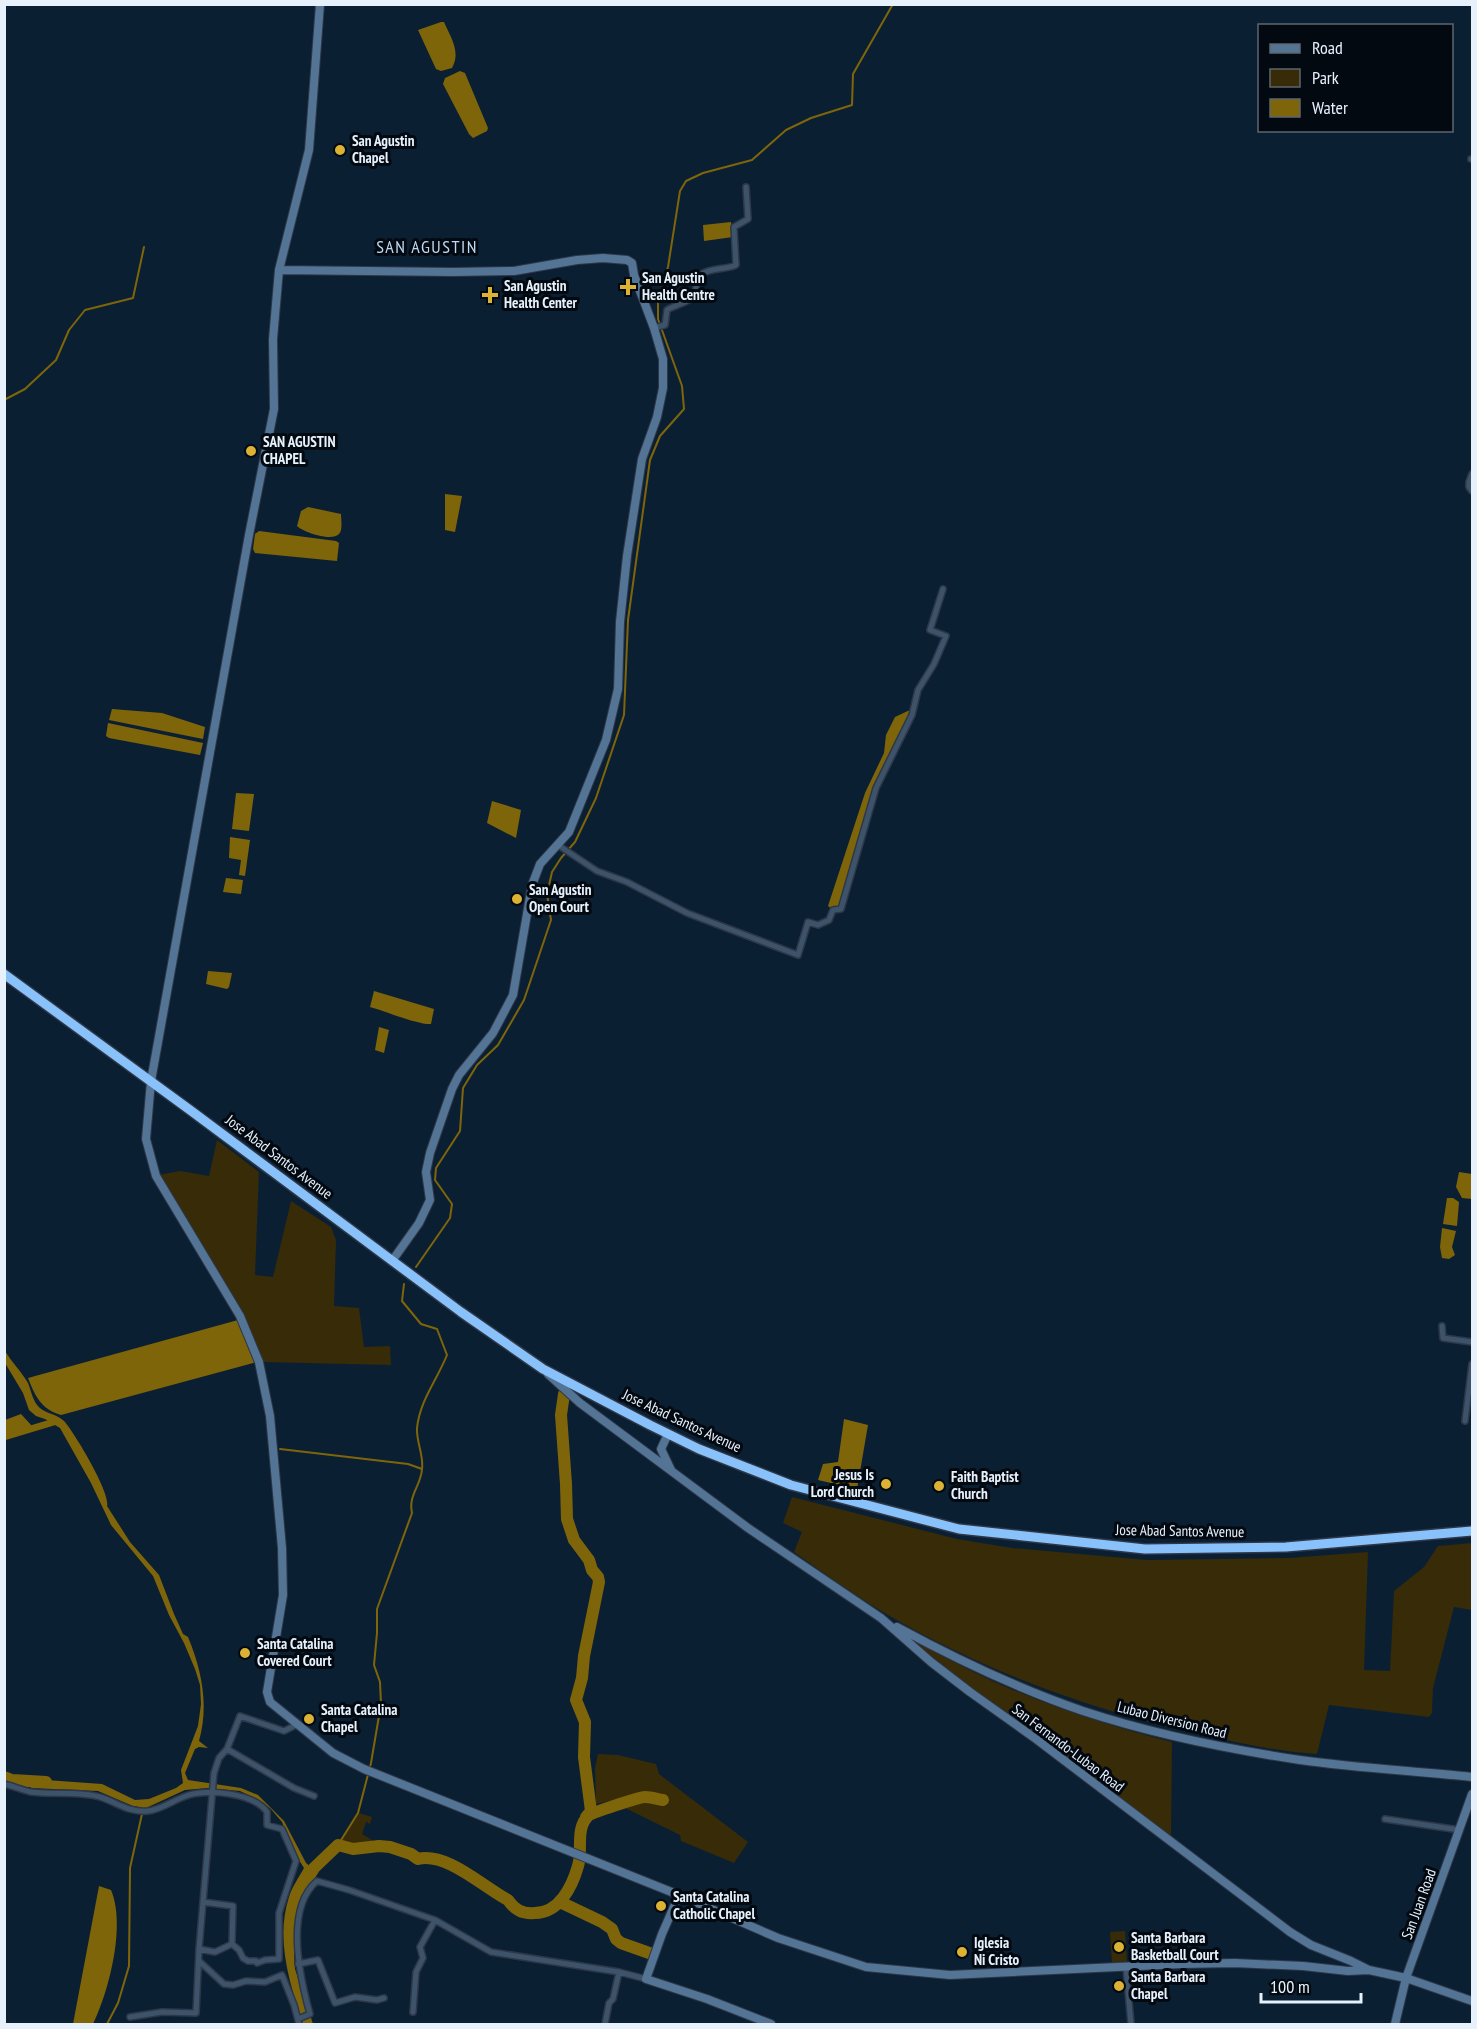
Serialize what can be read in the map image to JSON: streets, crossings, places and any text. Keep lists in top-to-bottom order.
{
  "streets": {
    "highway": ["Jose Abad Santos Avenue"],
    "street": ["Lubao Diversion Road", "San Fernando-Lubao Road", "San Juan Road"]
  },
  "crossings": [
    ["Jose Abad Santos Avenue", "San Fernando-Lubao Road"],
    ["Lubao Diversion Road", "San Fernando-Lubao Road"],
    ["San Fernando-Lubao Road", "San Juan Road"]
  ],
  "districts": ["SAN AGUSTIN"],
  "places": {
    "other": [
      "San Agustin Chapel",
      "SAN AGUSTIN CHAPEL",
      "San Agustin Open Court",
      "Jesus Is Lord Church",
      "Faith Baptist Church",
      "Santa Catalina Covered Court",
      "Santa Catalina Chapel",
      "Santa Catalina Catholic Chapel",
      "Santa Barbara Basketball Court",
      "Iglesia Ni Cristo",
      "Santa Barbara Chapel"
    ],
    "health": ["San Agustin Health Centre", "San Agustin Health Center"]
  },
  "legend": ["Road", "Park", "Water"],
  "scale_bar": "100 m"
}
